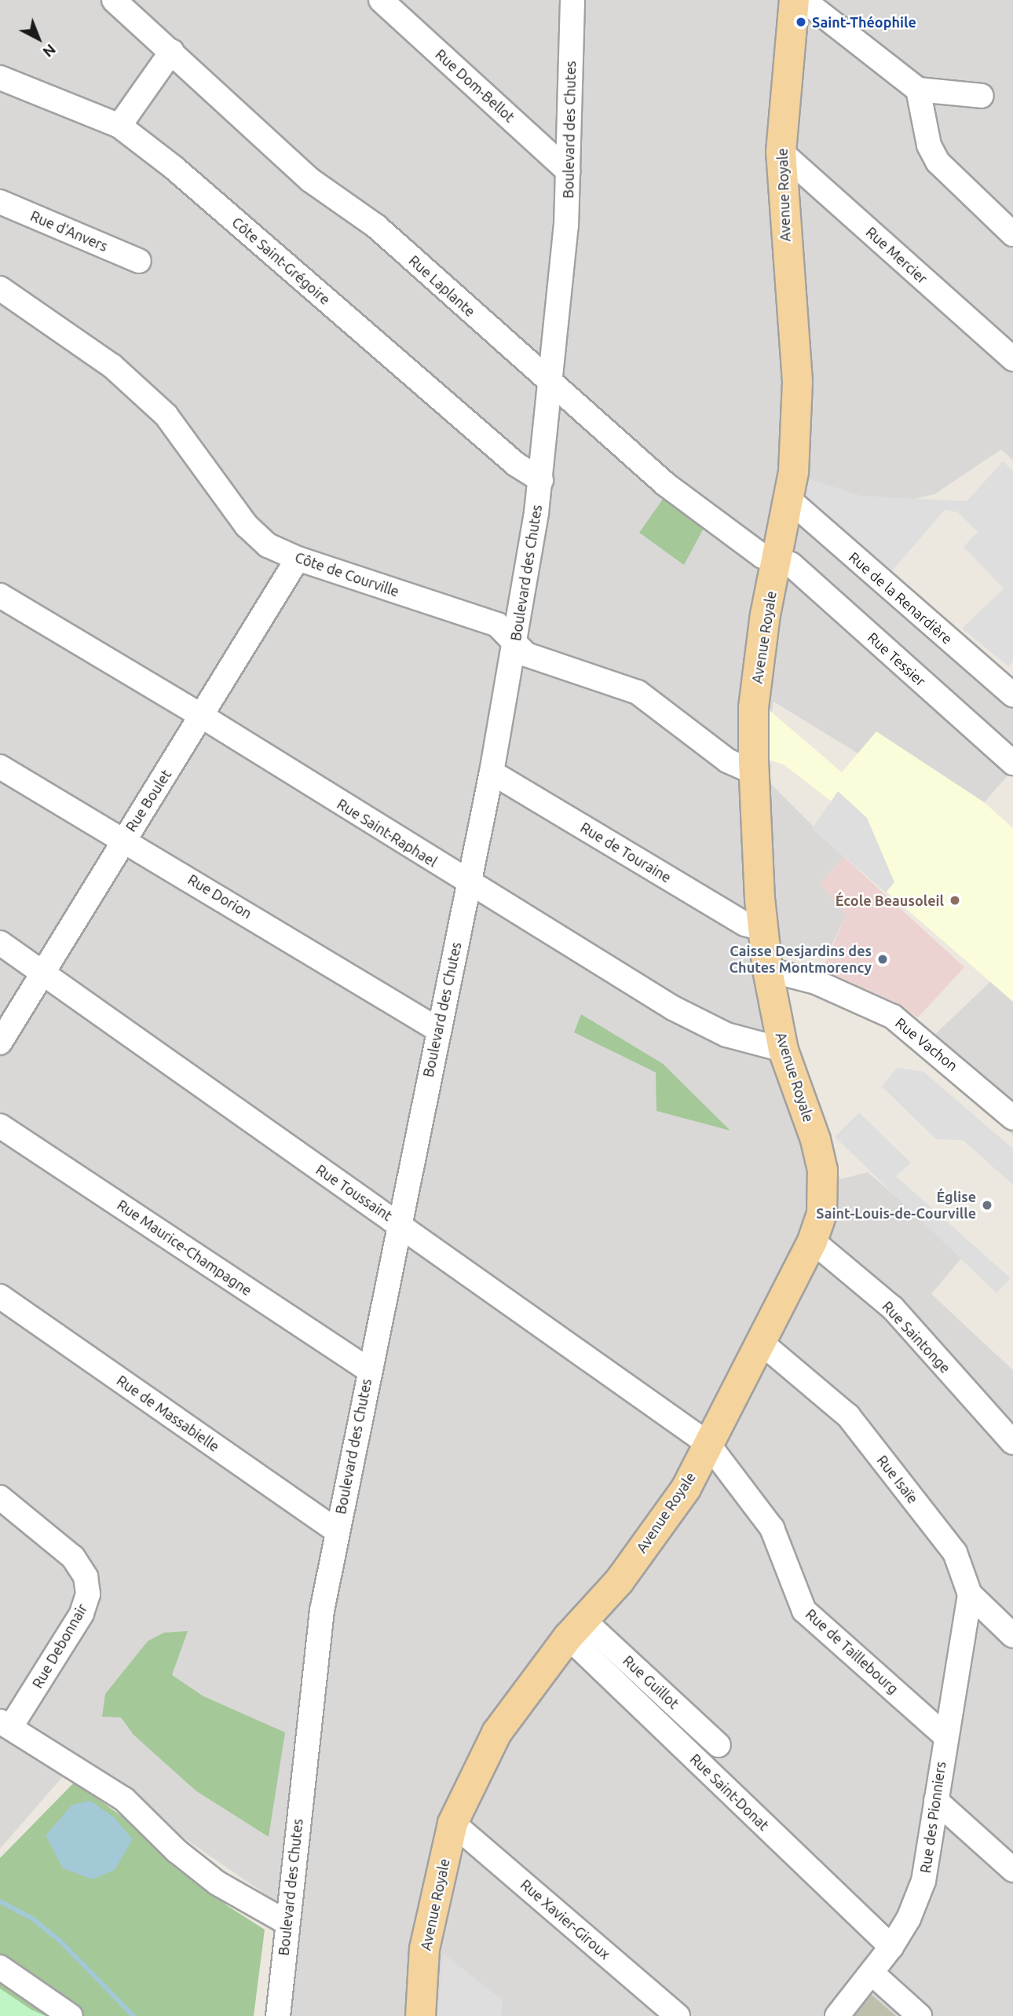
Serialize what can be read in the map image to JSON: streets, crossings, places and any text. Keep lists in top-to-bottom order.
{
  "streets": {
    "main road": ["Avenue Royale"],
    "street": [
      "Rue Dom-Bellot",
      "Boulevard des Chutes",
      "Rue d'Anvers",
      "Rue Mercier",
      "Côte Saint-Grégoire",
      "Rue Laplante",
      "Côte de Courville",
      "Rue de la Renardière",
      "Rue Tessier",
      "Rue Boulet",
      "Rue Saint-Raphael",
      "Rue de Touraine",
      "Rue Dorion",
      "Rue Vachon",
      "Rue Toussaint",
      "Rue Maurice-Champagne",
      "Rue Saintonge",
      "Rue de Massabielle",
      "Rue Isaïe",
      "Rue Debonnair",
      "Rue de Taillebourg",
      "Rue Guillot",
      "Rue Saint-Donat",
      "Rue des Pionniers",
      "Rue Xavier-Giroux"
    ]
  },
  "crossings": [
    ["Rue Dom-Bellot", "Boulevard des Chutes"],
    ["Boulevard des Chutes", "Côte Saint-Grégoire"],
    ["Boulevard des Chutes", "Rue Laplante"],
    ["Boulevard des Chutes", "Côte de Courville"],
    ["Boulevard des Chutes", "Rue Saint-Raphael"],
    ["Boulevard des Chutes", "Rue de Touraine"],
    ["Boulevard des Chutes", "Rue Dorion"],
    ["Boulevard des Chutes", "Rue Toussaint"],
    ["Boulevard des Chutes", "Rue Maurice-Champagne"],
    ["Boulevard des Chutes", "Rue de Massabielle"],
    ["Avenue Royale", "Rue Mercier"],
    ["Avenue Royale", "Rue Laplante"],
    ["Avenue Royale", "Côte de Courville"],
    ["Avenue Royale", "Rue de la Renardière"],
    ["Avenue Royale", "Rue Tessier"],
    ["Avenue Royale", "Rue Saint-Raphael"],
    ["Avenue Royale", "Rue de Touraine"],
    ["Avenue Royale", "Rue Vachon"],
    ["Avenue Royale", "Rue Toussaint"],
    ["Avenue Royale", "Rue Saintonge"],
    ["Avenue Royale", "Rue Isaïe"],
    ["Avenue Royale", "Rue de Taillebourg"],
    ["Avenue Royale", "Rue Guillot"],
    ["Avenue Royale", "Rue Saint-Donat"],
    ["Avenue Royale", "Rue Xavier-Giroux"],
    ["Rue Laplante", "Rue Tessier"],
    ["Côte de Courville", "Rue Boulet"],
    ["Rue Boulet", "Rue Saint-Raphael"],
    ["Rue Boulet", "Rue Dorion"],
    ["Rue Boulet", "Rue Toussaint"],
    ["Rue Toussaint", "Rue de Taillebourg"],
    ["Rue Isaïe", "Rue des Pionniers"],
    ["Rue de Taillebourg", "Rue des Pionniers"],
    ["Rue Guillot", "Rue Saint-Donat"],
    ["Rue Saint-Donat", "Rue des Pionniers"]
  ],
  "places": [
    "Saint-Théophile",
    "École Beausoleil",
    "Caisse Desjardins des Chutes Montmorency",
    "Église Saint-Louis-de-Courville"
  ],
  "north": "bottom right"
}
